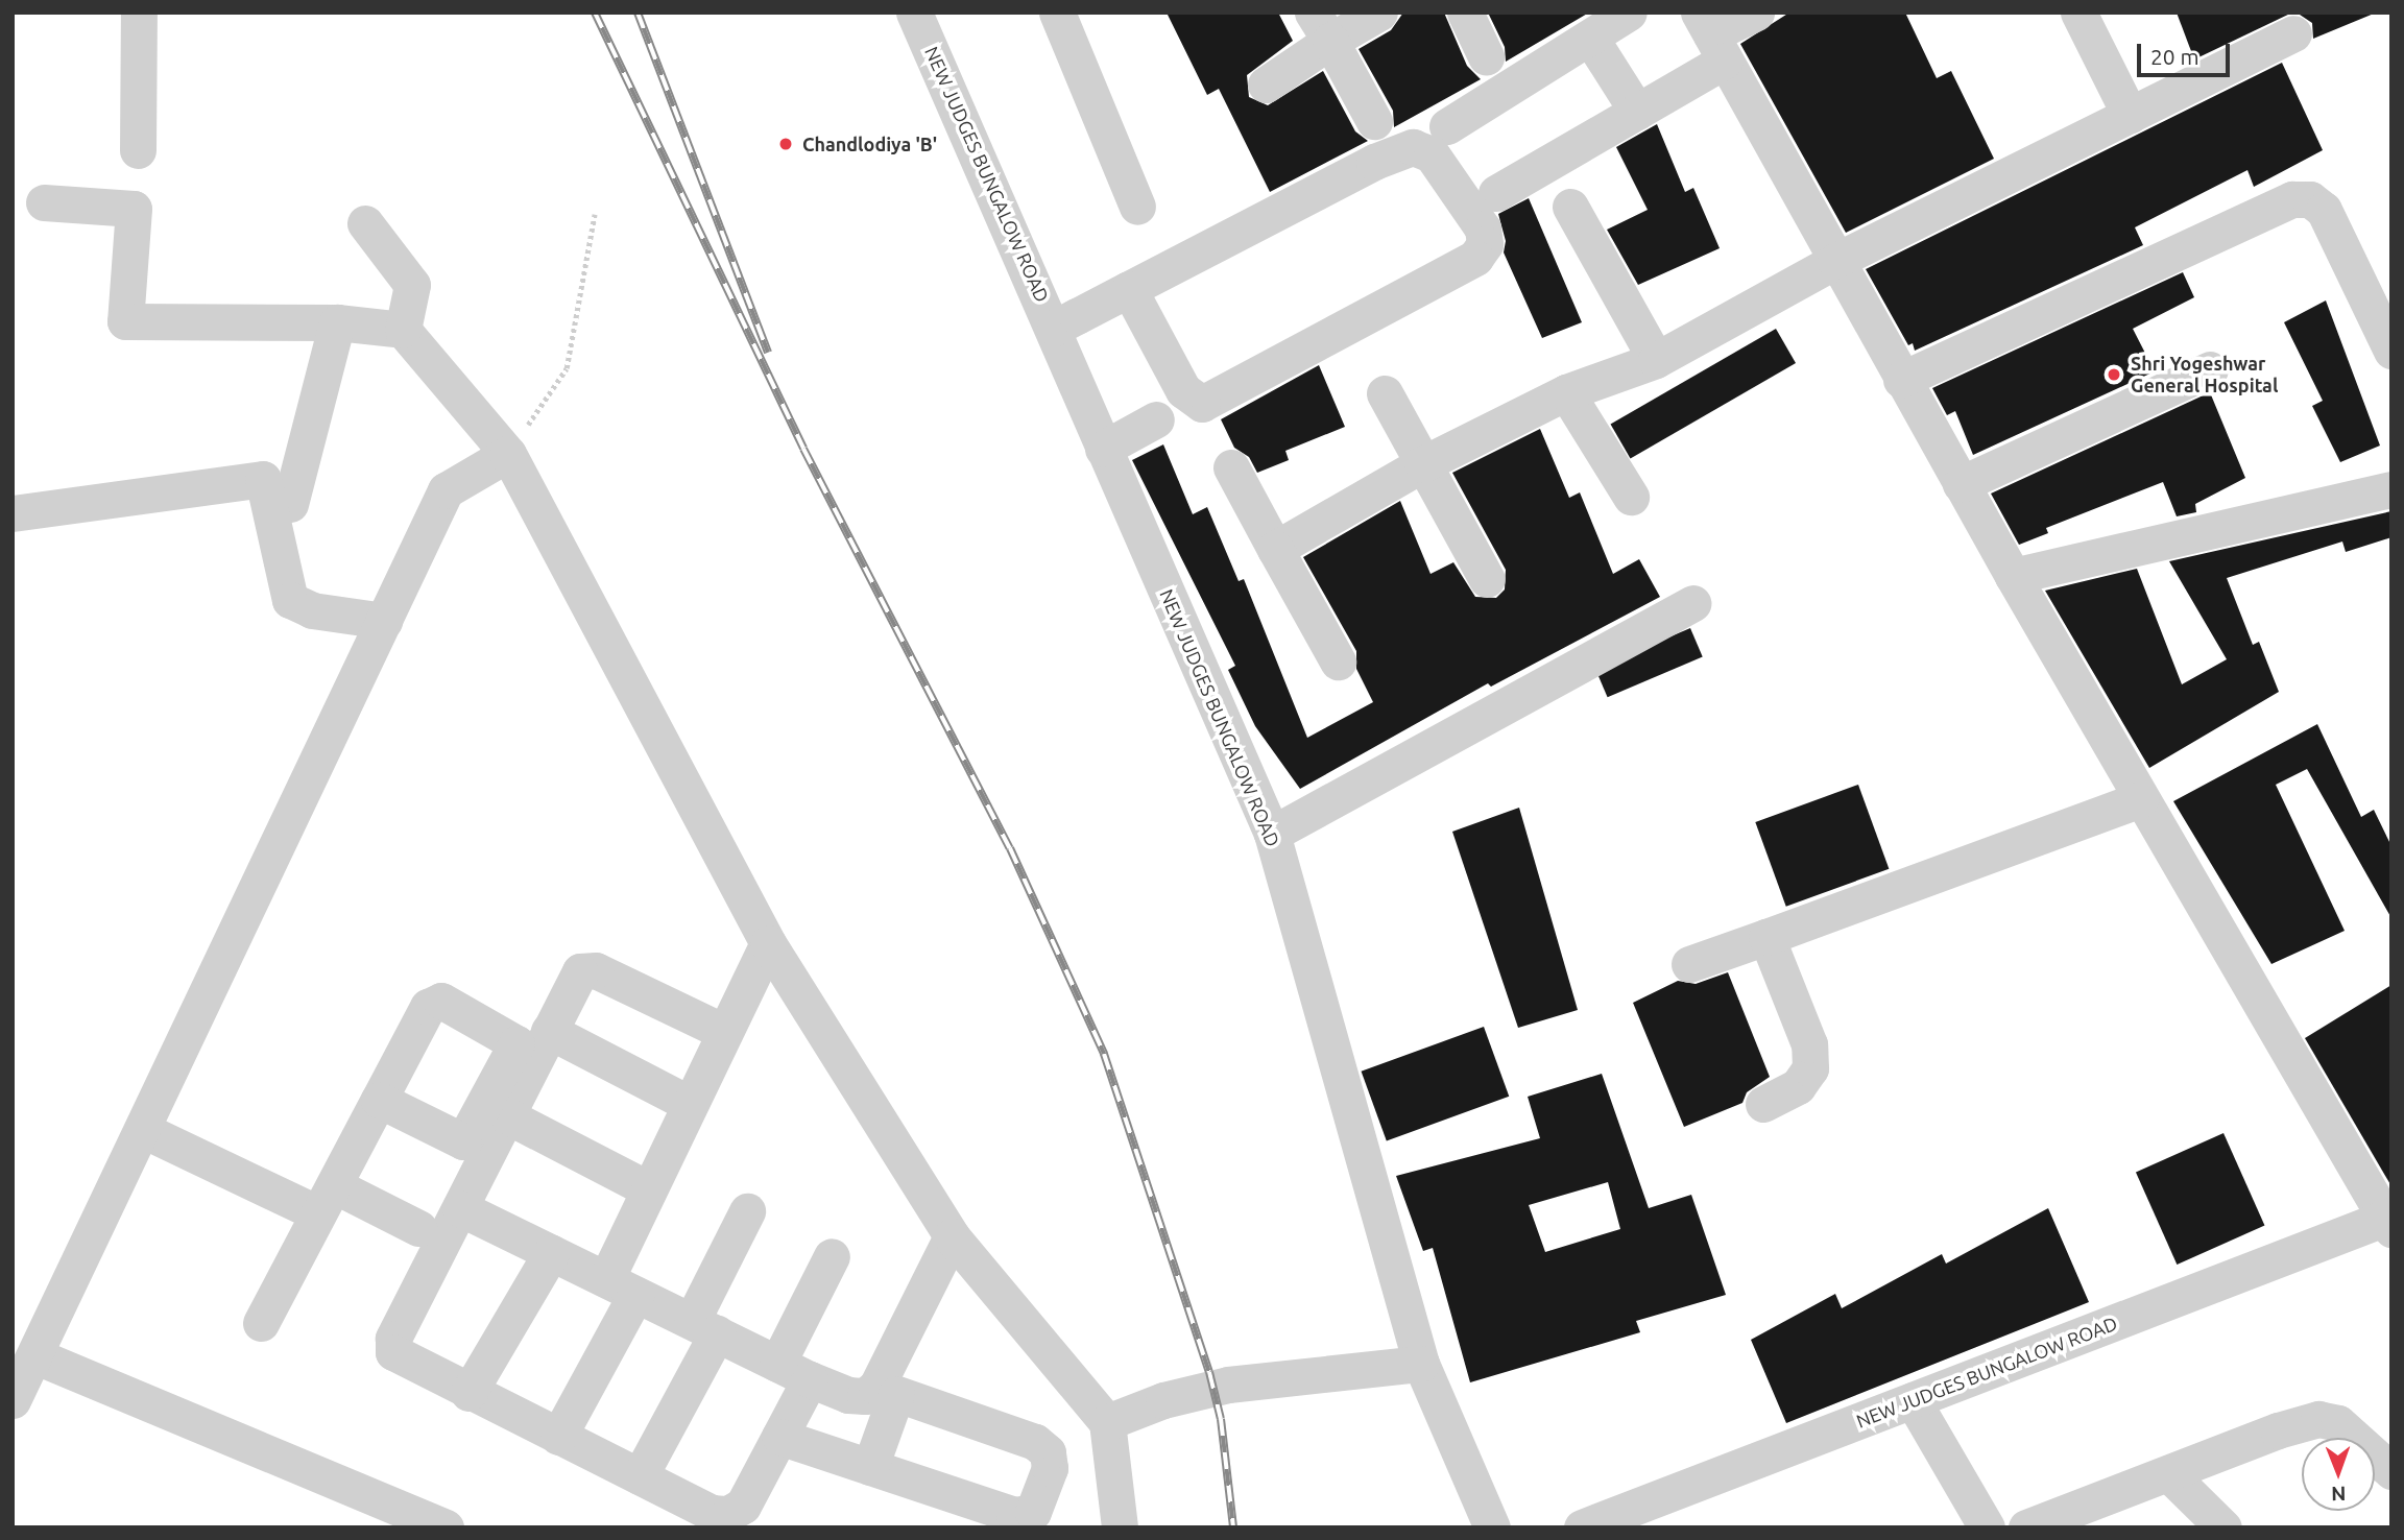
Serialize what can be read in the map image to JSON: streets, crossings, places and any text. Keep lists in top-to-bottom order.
{
  "streets": {
    "street": ["NEW JUDGES BUNGALOW ROAD"]
  },
  "places": ["Chandlodiya 'B'", "Shri Yogeshwar General Hospital"],
  "scale_bar": "20 m",
  "north": "bottom"
}
